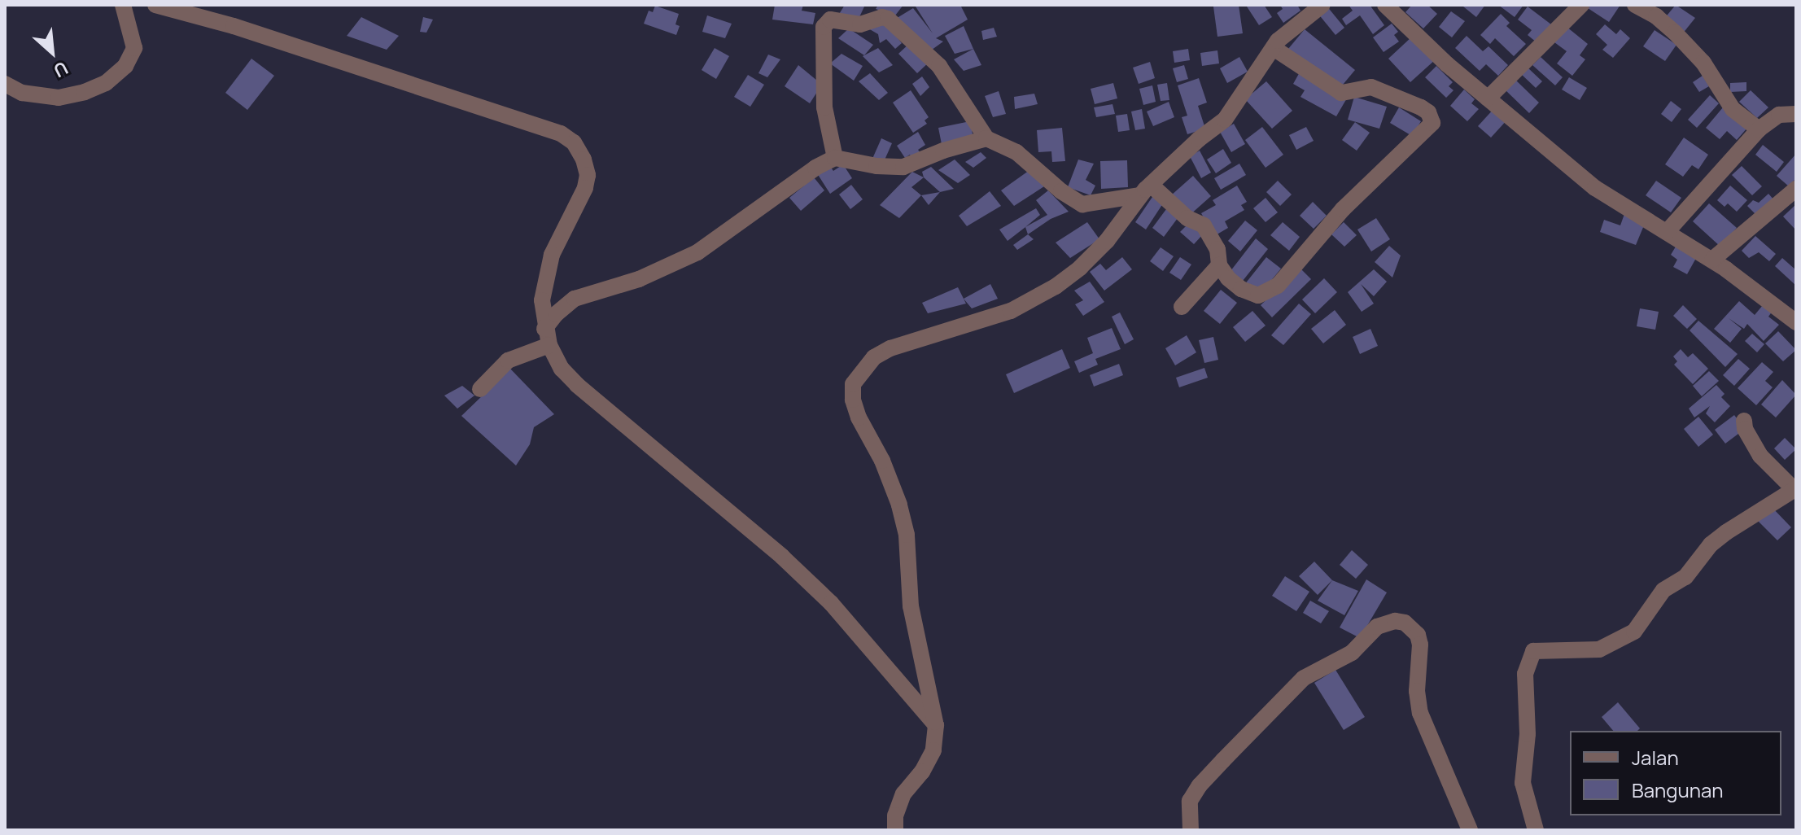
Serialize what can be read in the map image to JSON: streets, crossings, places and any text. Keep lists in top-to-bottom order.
{
  "legend": ["Jalan", "Bangunan"],
  "north": "bottom right"
}
